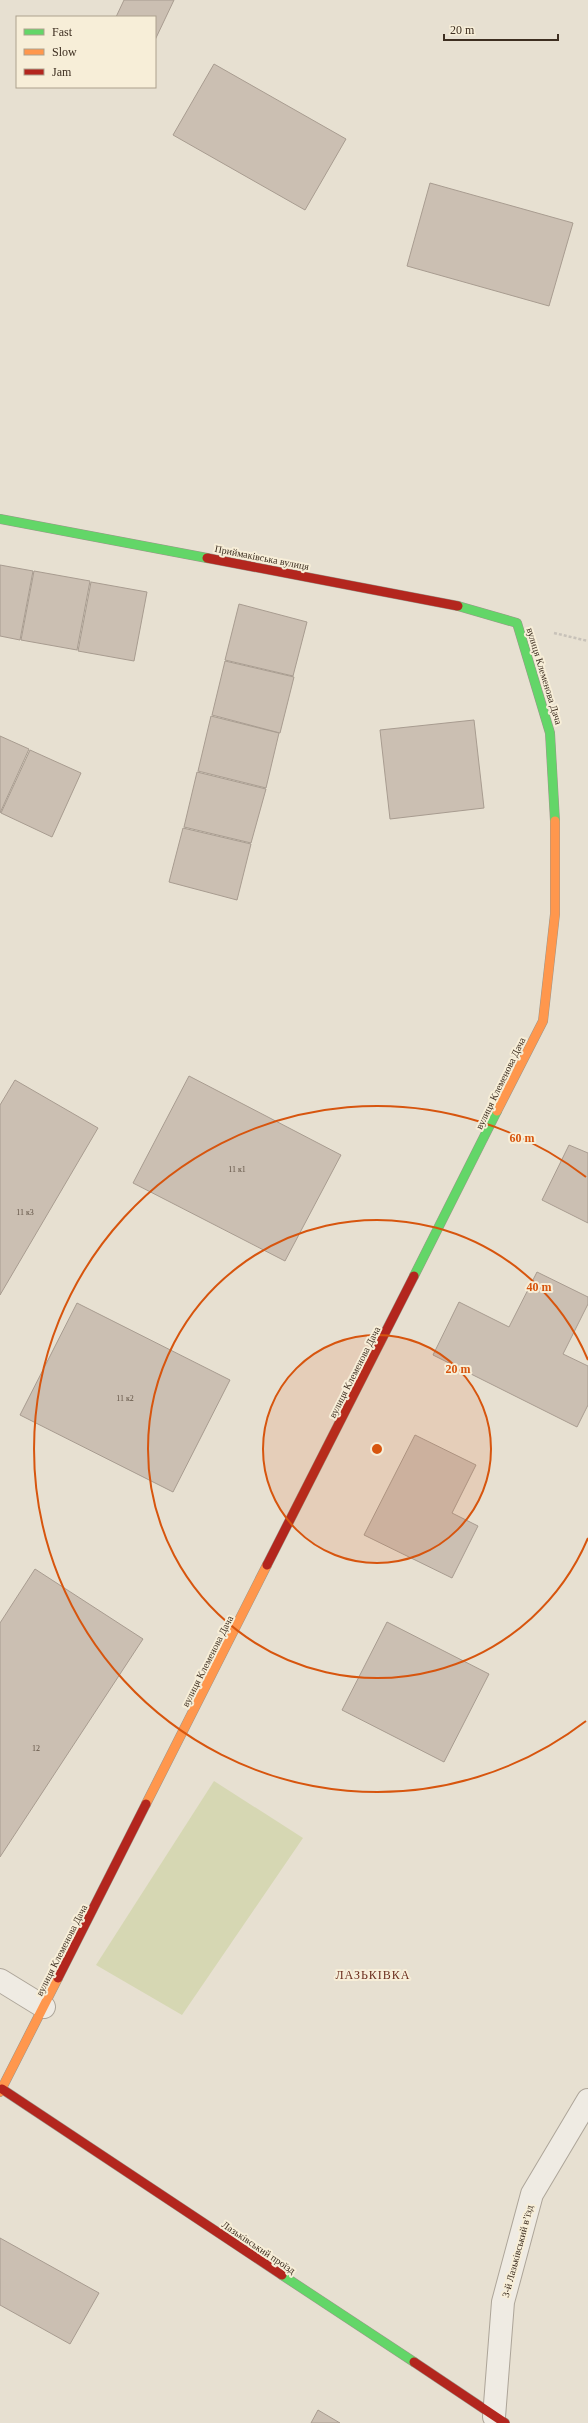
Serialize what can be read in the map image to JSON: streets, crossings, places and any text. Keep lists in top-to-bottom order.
{
  "streets": {
    "street": [
      "Приймаківська вулиця",
      "вулиця Клеменова Дача",
      "Лазьківський проїзд",
      "3-й Лазьківський в’їзд"
    ]
  },
  "crossings": [
    ["Приймаківська вулиця", "вулиця Клеменова Дача"],
    ["вулиця Клеменова Дача", "Лазьківський проїзд"],
    ["Лазьківський проїзд", "3-й Лазьківський в’їзд"]
  ],
  "districts": ["ЛАЗЬКІВКА"],
  "house_numbers": [
    "11 к1",
    "11 к3",
    "11 к2",
    "12"
  ],
  "legend": ["Fast", "Slow", "Jam"],
  "scale_bar": "20 m",
  "rings": ["60 m", "40 m", "20 m"]
}
